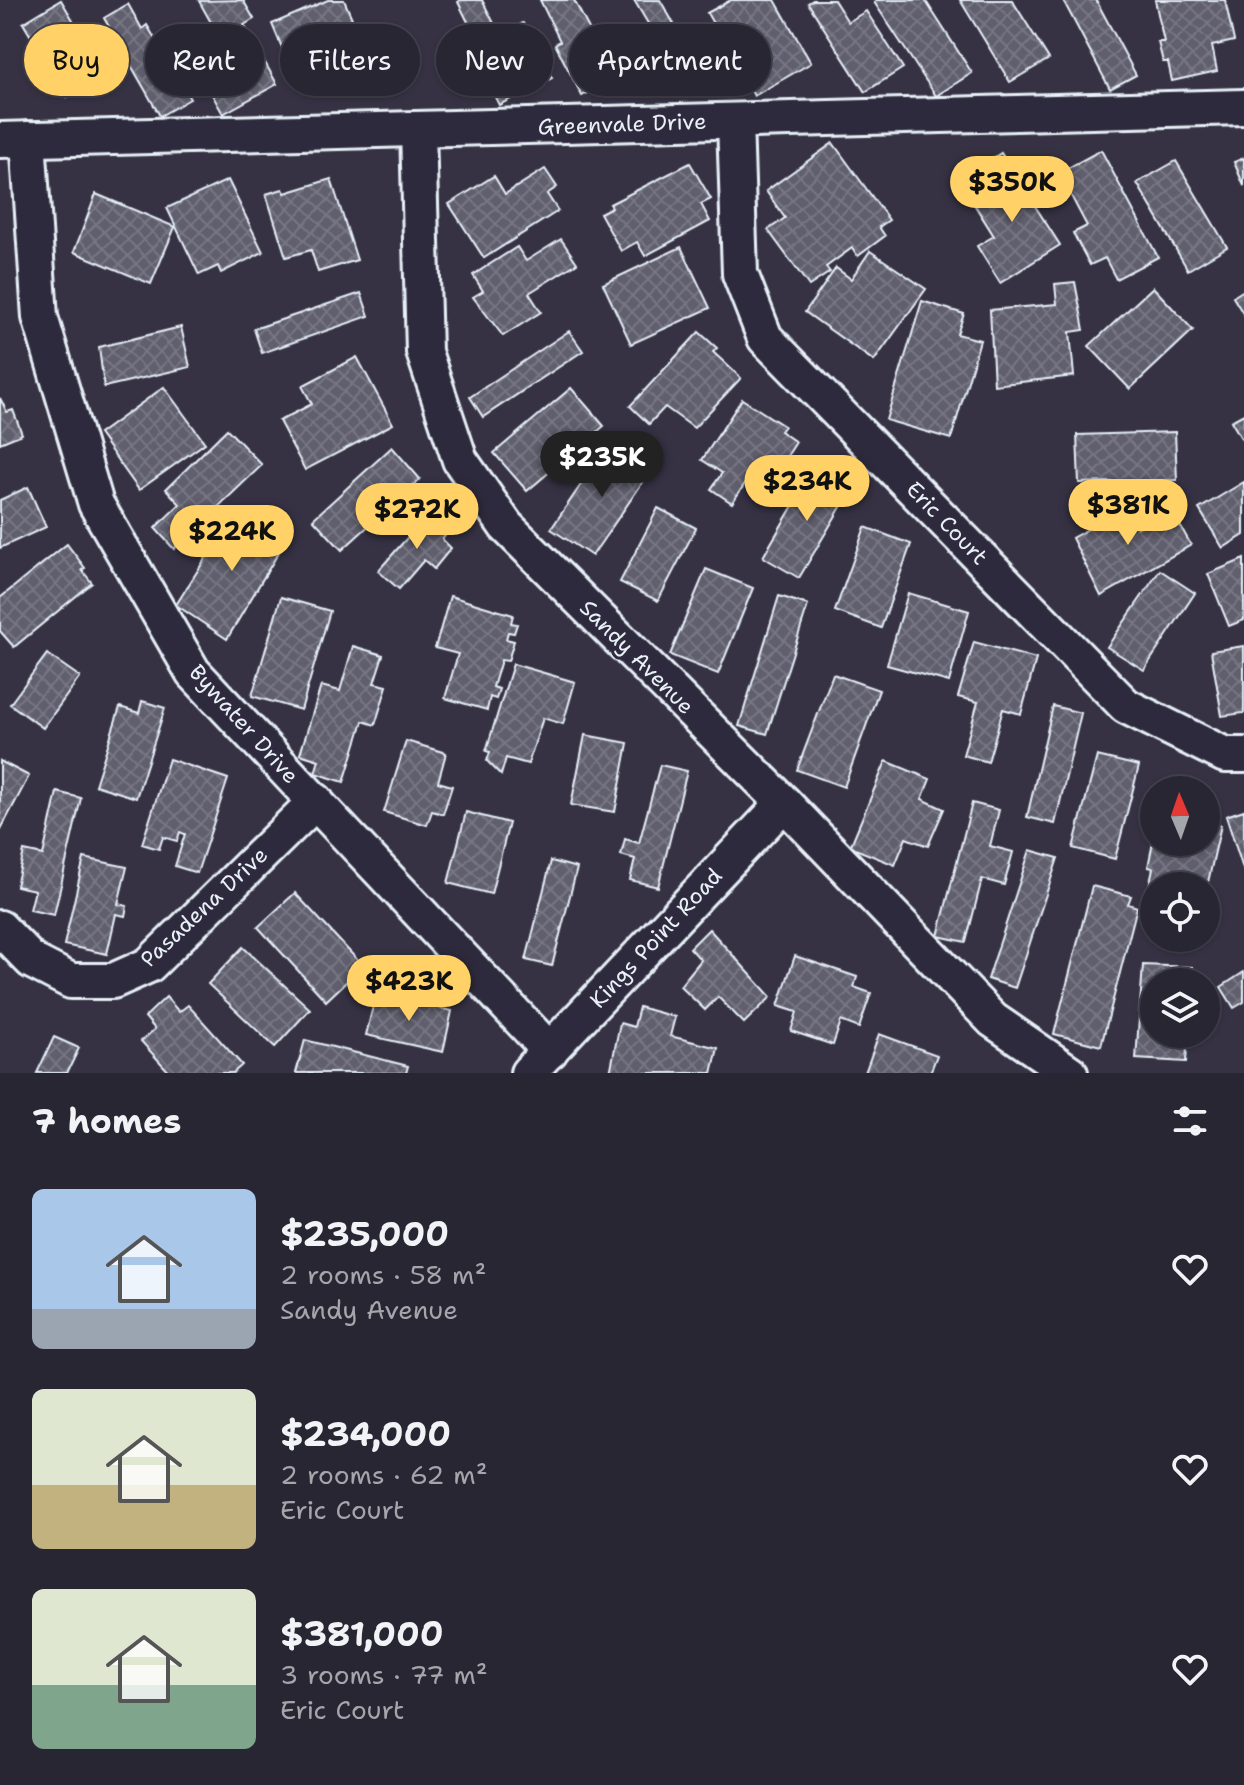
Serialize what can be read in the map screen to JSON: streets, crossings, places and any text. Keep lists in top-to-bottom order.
{
  "streets": {
    "street": [
      "Greenvale Drive",
      "Eric Court",
      "Sandy Avenue",
      "Bywater Drive",
      "Pasadena Drive",
      "Kings Point Road"
    ]
  },
  "crossings": [
    ["Greenvale Drive", "Eric Court"],
    ["Greenvale Drive", "Sandy Avenue"],
    ["Greenvale Drive", "Bywater Drive"],
    ["Sandy Avenue", "Kings Point Road"],
    ["Bywater Drive", "Pasadena Drive"],
    ["Bywater Drive", "Kings Point Road"]
  ],
  "north": "top",
  "page": {
    "chip": [
      "Buy",
      "Rent",
      "Filters",
      "New",
      "Apartment"
    ],
    "price": [
      "$350K",
      "$235K",
      "$234K",
      "$381K",
      "$272K",
      "$224K",
      "$423K"
    ],
    "heading": "7 homes",
    "list": [
      {
        "name": "$235,000",
        "note": "2 rooms · 58 m² · Sandy Avenue"
      },
      {
        "name": "$234,000",
        "note": "2 rooms · 62 m² · Eric Court"
      },
      {
        "name": "$381,000",
        "note": "3 rooms · 77 m² · Eric Court"
      }
    ]
  }
}
